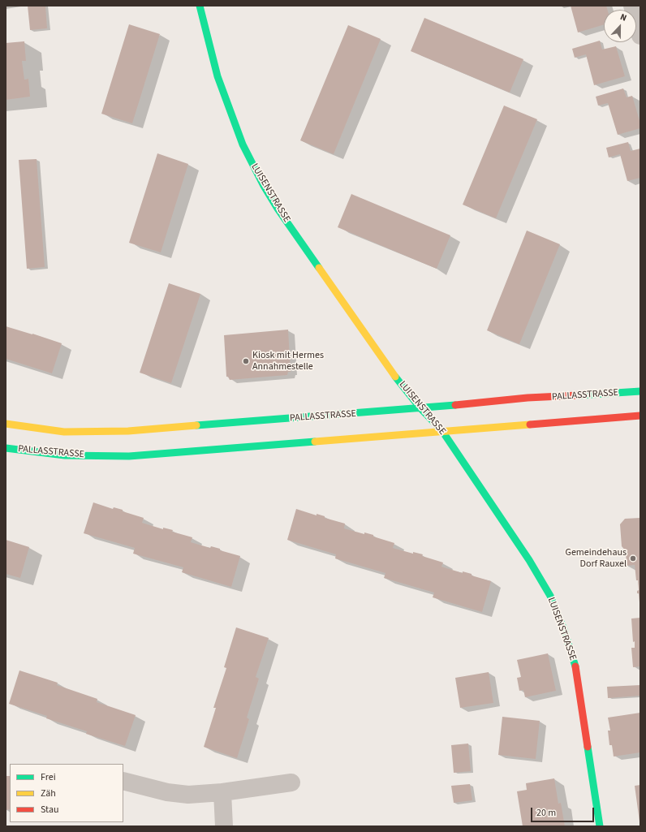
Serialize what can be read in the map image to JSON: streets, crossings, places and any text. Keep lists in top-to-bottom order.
{
  "streets": {
    "main road": ["LUISENSTRASSE", "PALLASSTRASSE"]
  },
  "crossings": [
    ["LUISENSTRASSE", "PALLASSTRASSE"]
  ],
  "places": ["Kiosk mit Hermes Annahmestelle", "Gemeindehaus Dorf Rauxel"],
  "legend": ["Frei", "Zäh", "Stau"],
  "scale_bar": "20 m",
  "north": "top"
}
